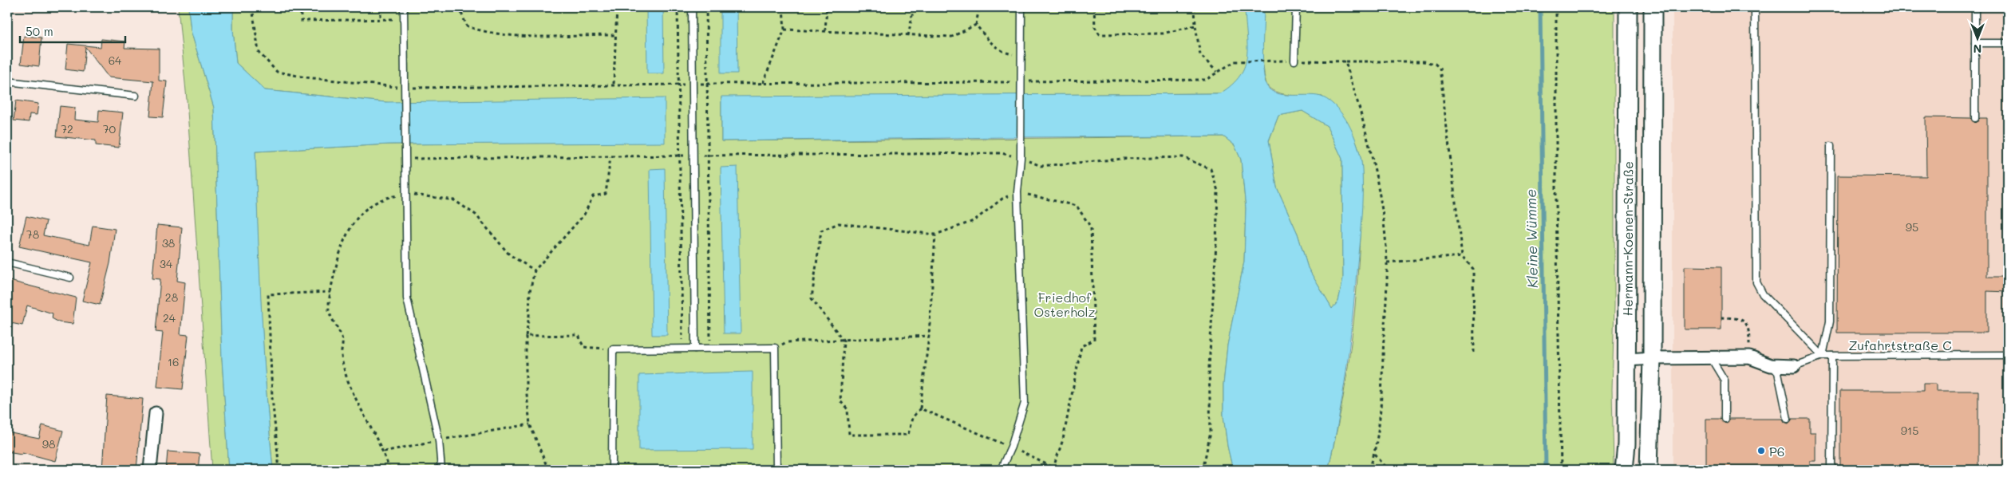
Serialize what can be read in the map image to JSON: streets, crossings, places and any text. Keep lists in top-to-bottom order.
{
  "streets": {
    "main road": ["Hermann-Koenen-Straße"],
    "lane": ["Zufahrtstraße C"]
  },
  "water": ["Kleine Wümme"],
  "parks": ["Friedhof Osterholz"],
  "places": ["P6"],
  "house_numbers": [
    "64",
    "72",
    "70",
    "95",
    "78",
    "38",
    "34",
    "28",
    "24",
    "16",
    "915",
    "98"
  ],
  "scale_bar": "50 m",
  "north": "bottom"
}
